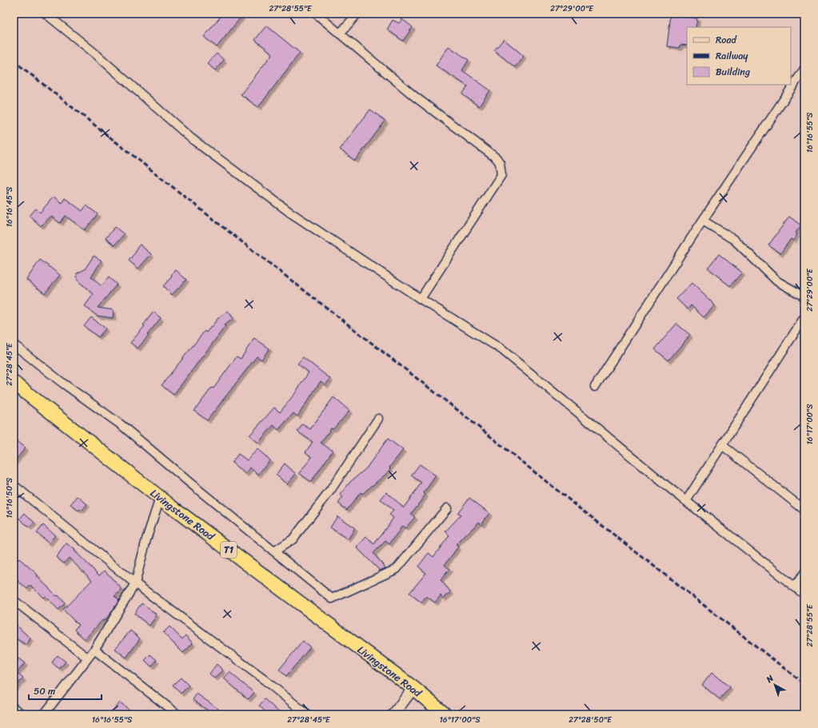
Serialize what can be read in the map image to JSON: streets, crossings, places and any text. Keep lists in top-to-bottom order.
{
  "streets": {
    "highway": ["Livingstone Road", "T1"]
  },
  "legend": ["Road", "Railway", "Building"],
  "scale_bar": "50 m",
  "north": "top left",
  "coordinates": [
    "27°28'55\"E",
    "27°29'00\"E",
    "16°16'55\"S",
    "16°16'45\"S",
    "27°28'45\"E",
    "16°17'00\"S",
    "16°16'50\"S",
    "27°28'50\"E"
  ]
}
